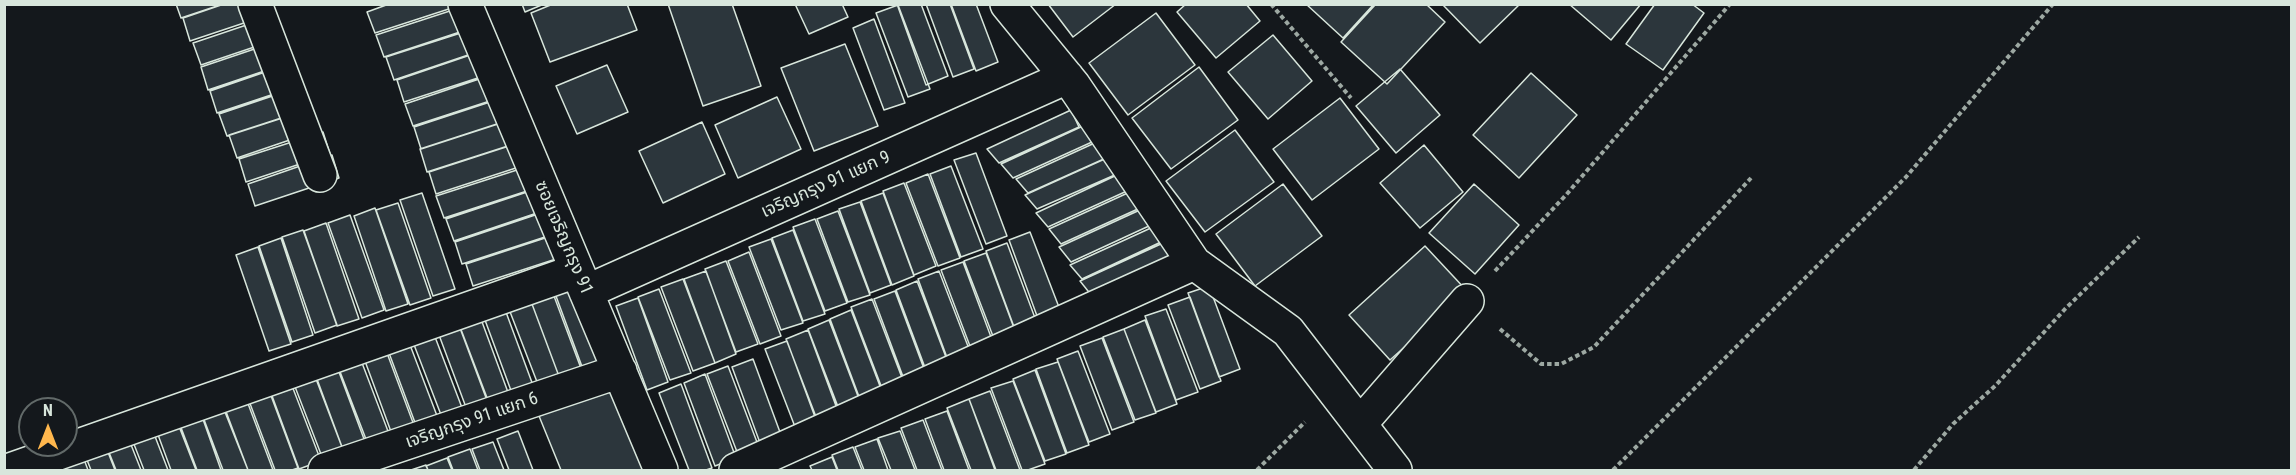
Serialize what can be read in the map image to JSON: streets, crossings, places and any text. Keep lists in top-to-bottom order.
{
  "streets": {
    "street": ["เจริญกรุง 91 แยก 9", "ซอยเจริญกรุง 91", "เจริญกรุง 91 แยก 6"]
  },
  "crossings": [
    ["เจริญกรุง 91 แยก 9", "ซอยเจริญกรุง 91"],
    ["ซอยเจริญกรุง 91", "เจริญกรุง 91 แยก 6"]
  ],
  "north": "top"
}
